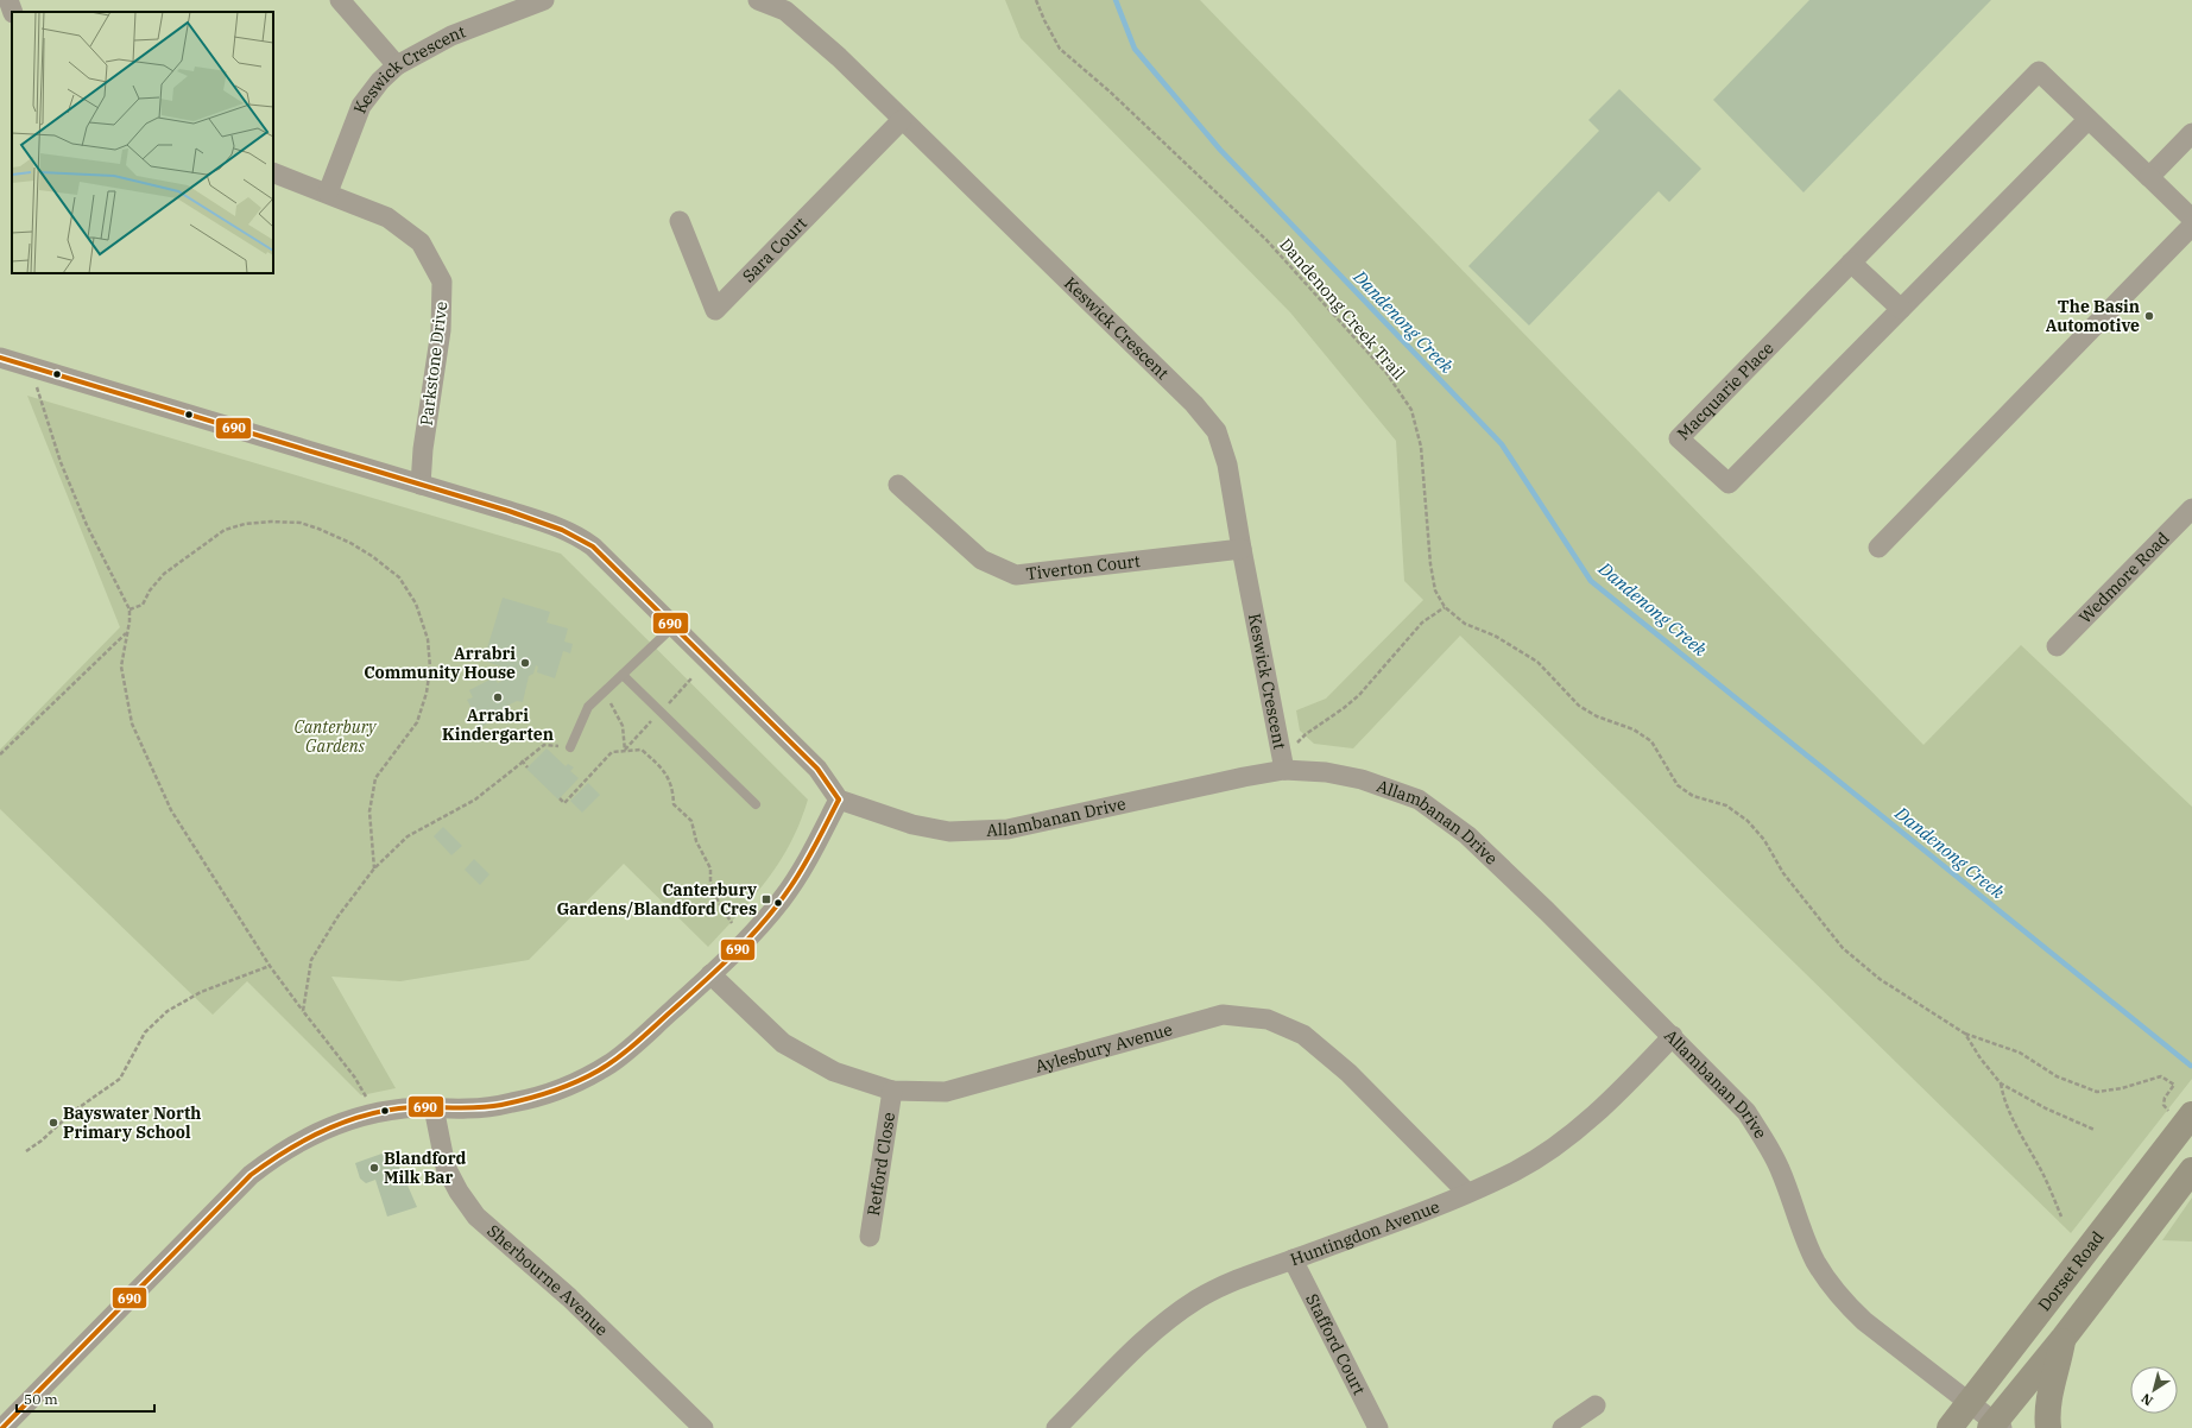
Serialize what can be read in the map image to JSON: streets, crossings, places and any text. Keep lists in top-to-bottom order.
{
  "streets": {
    "main road": ["Dorset Road"],
    "street": [
      "Keswick Crescent",
      "Sara Court",
      "Parkstone Drive",
      "Macquarie Place",
      "Tiverton Court",
      "Wedmore Road",
      "Allambanan Drive",
      "Aylesbury Avenue",
      "Retford Close",
      "Huntingdon Avenue",
      "Sherbourne Avenue",
      "Stafford Court"
    ],
    "path": ["Dandenong Creek Trail"]
  },
  "crossings": [
    ["Keswick Crescent", "Sara Court"],
    ["Keswick Crescent", "Parkstone Drive"],
    ["Keswick Crescent", "Tiverton Court"],
    ["Keswick Crescent", "Allambanan Drive"],
    ["Allambanan Drive", "Huntingdon Avenue"],
    ["Allambanan Drive", "Dorset Road"],
    ["Aylesbury Avenue", "Retford Close"],
    ["Aylesbury Avenue", "Huntingdon Avenue"],
    ["Huntingdon Avenue", "Stafford Court"]
  ],
  "water": ["Dandenong Creek"],
  "parks": ["Canterbury Gardens"],
  "places": {
    "other": [
      "The Basin Automotive",
      "Arrabri Community House",
      "Arrabri Kindergarten",
      "Bayswater North Primary School",
      "Blandford Milk Bar"
    ],
    "transit": ["Canterbury Gardens/Blandford Cres"]
  },
  "lines": ["transit line 690"],
  "scale_bar": "50 m",
  "north": "bottom left"
}
